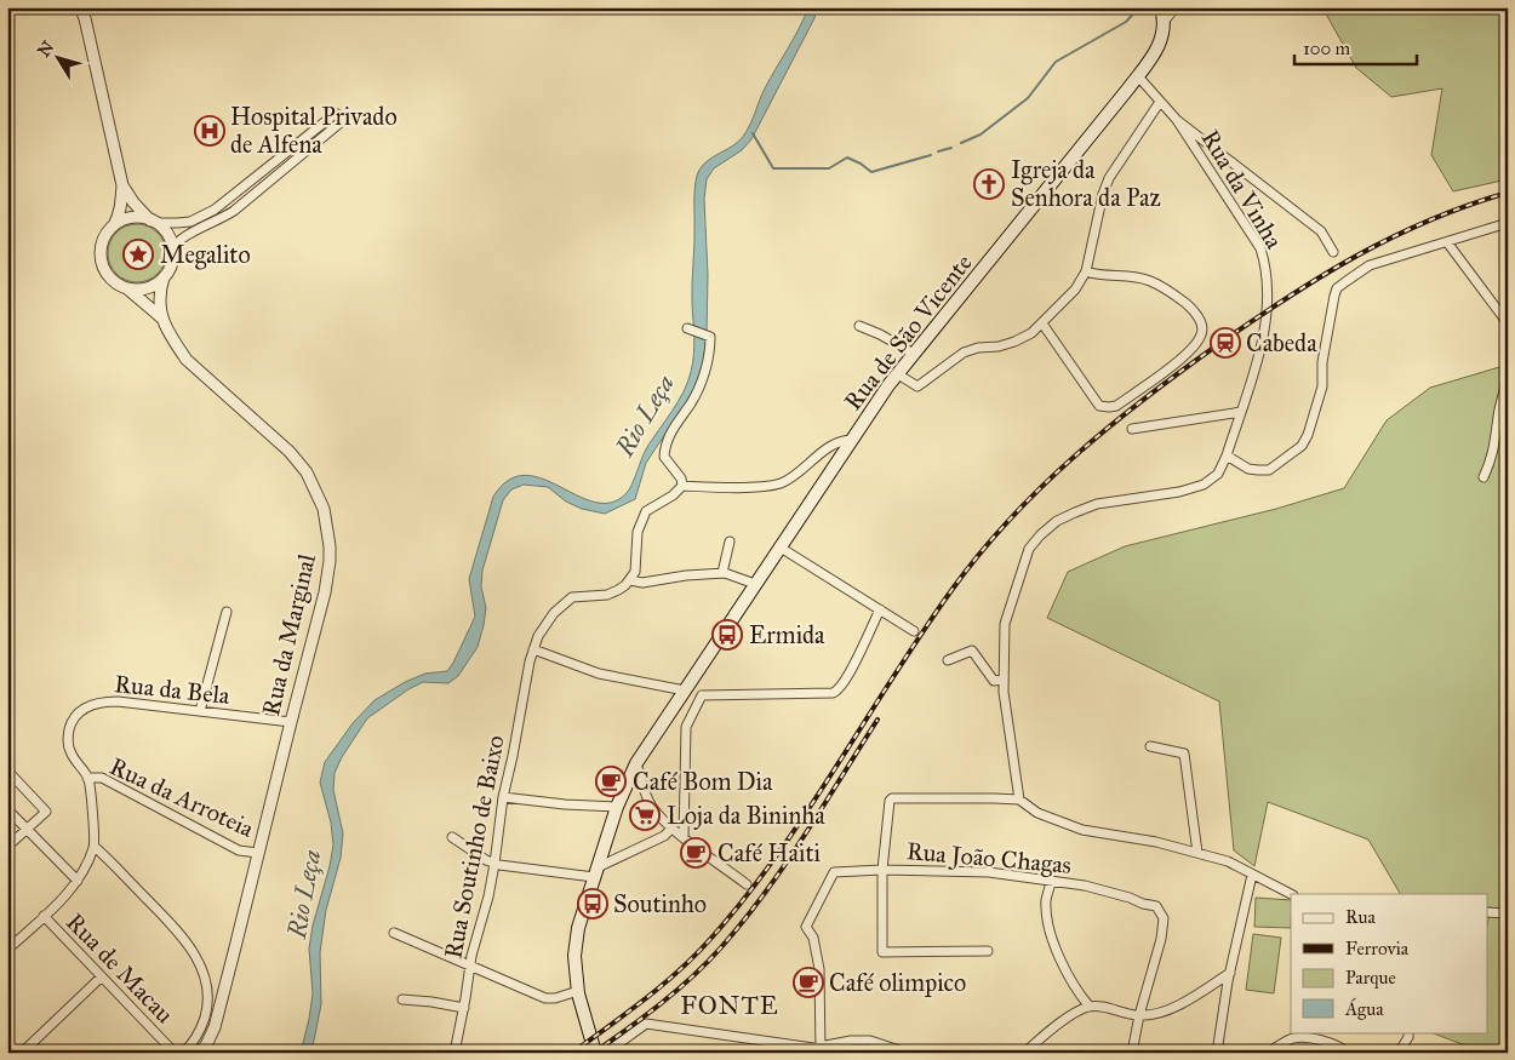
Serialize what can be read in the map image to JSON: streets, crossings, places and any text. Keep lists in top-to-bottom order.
{
  "streets": {
    "main road": ["Rua de São Vicente"],
    "street": [
      "Rua da Vinha",
      "Rua da Marginal",
      "Rua da Bela",
      "Rua da Arroteia",
      "Rua Soutinho de Baixo",
      "Rua João Chagas",
      "Rua de Macau"
    ]
  },
  "crossings": [
    ["Rua da Marginal", "Rua da Bela"],
    ["Rua da Marginal", "Rua da Arroteia"],
    ["Rua da Bela", "Rua da Arroteia"]
  ],
  "districts": ["FONTE"],
  "water": ["Rio Leça"],
  "places": {
    "hospital": ["Hospital Privado de Alfena"],
    "church": ["Igreja da Senhora da Paz"],
    "place": ["Megalito"],
    "station": ["Cabeda"],
    "bus stop": ["Ermida", "Soutinho"],
    "cafe": ["Café Bom Dia", "Café Haiti", "Café olimpico"],
    "supermarket": ["Loja da Bininha"]
  },
  "legend": [
    "Rua",
    "Ferrovia",
    "Parque",
    "Água"
  ],
  "scale_bar": "100 m",
  "north": "top left"
}
